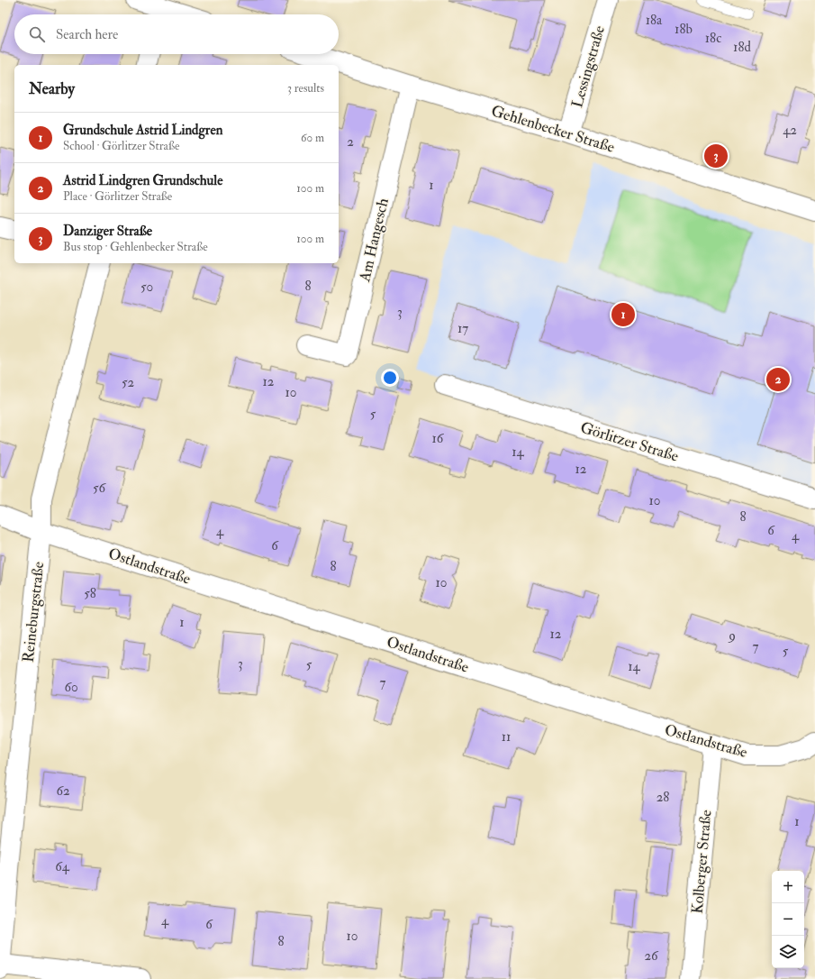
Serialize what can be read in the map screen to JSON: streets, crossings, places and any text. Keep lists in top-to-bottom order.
{
  "streets": {
    "street": [
      "Lessingstraße",
      "Gehlenbecker Straße",
      "Am Hangesch",
      "Görlitzer Straße",
      "Ostlandstraße",
      "Reineburgstraße",
      "Kolberger Straße"
    ]
  },
  "crossings": [
    ["Lessingstraße", "Gehlenbecker Straße"],
    ["Gehlenbecker Straße", "Am Hangesch"],
    ["Ostlandstraße", "Reineburgstraße"],
    ["Ostlandstraße", "Kolberger Straße"]
  ],
  "house_numbers": [
    "18a",
    "18b",
    "18c",
    "18d",
    "42",
    "2",
    "1",
    "8",
    "50",
    "3",
    "17",
    "12",
    "52",
    "10",
    "5",
    "16",
    "14",
    "12",
    "56",
    "10",
    "8",
    "6",
    "4",
    "4",
    "6",
    "8",
    "10",
    "58",
    "1",
    "12",
    "9",
    "7",
    "5",
    "3",
    "5",
    "14",
    "7",
    "60",
    "11",
    "62",
    "28",
    "1",
    "64",
    "4",
    "6",
    "10",
    "8",
    "26"
  ],
  "page": {
    "search": "Search here",
    "heading": ["Nearby", "3 results"],
    "list": [
      {
        "mark": "1",
        "name": "Grundschule Astrid Lindgren",
        "note": "School · Görlitzer Straße",
        "value": "60 m"
      },
      {
        "mark": "2",
        "name": "Astrid Lindgren Grundschule",
        "note": "Place · Görlitzer Straße",
        "value": "100 m"
      },
      {
        "mark": "3",
        "name": "Danziger Straße",
        "note": "Bus stop · Gehlenbecker Straße",
        "value": "100 m"
      }
    ],
    "pins": ["3", "1", "2"],
    "map_buttons": ["+", "−"]
  }
}
